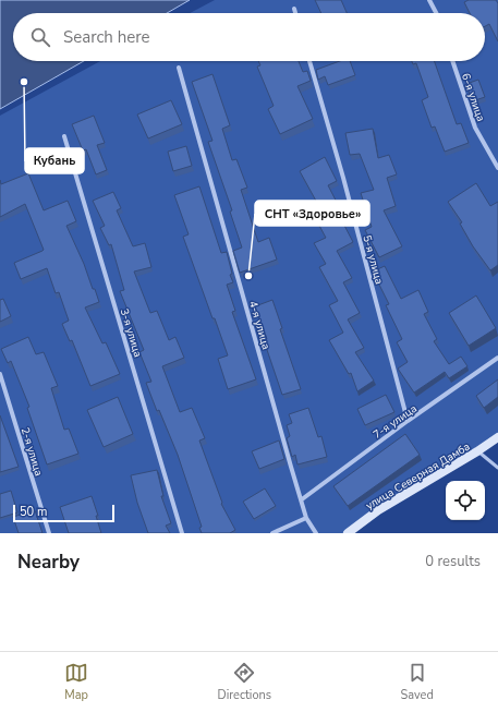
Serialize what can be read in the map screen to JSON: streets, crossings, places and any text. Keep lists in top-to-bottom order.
{
  "streets": {
    "street": [
      "6-я улица",
      "5-я улица",
      "4-я улица",
      "3-я улица",
      "7-я улица",
      "2-я улица",
      "улица Северная Дамба"
    ]
  },
  "crossings": [
    ["5-я улица", "7-я улица"],
    ["4-я улица", "7-я улица"]
  ],
  "places": ["Кубань", "СНТ «Здоровье»"],
  "scale_bar": "50 m",
  "page": {
    "search": "Search here",
    "scale": "50 m",
    "heading": ["Nearby", "0 results"],
    "nav": ["Map", "Directions", "Saved"]
  }
}
